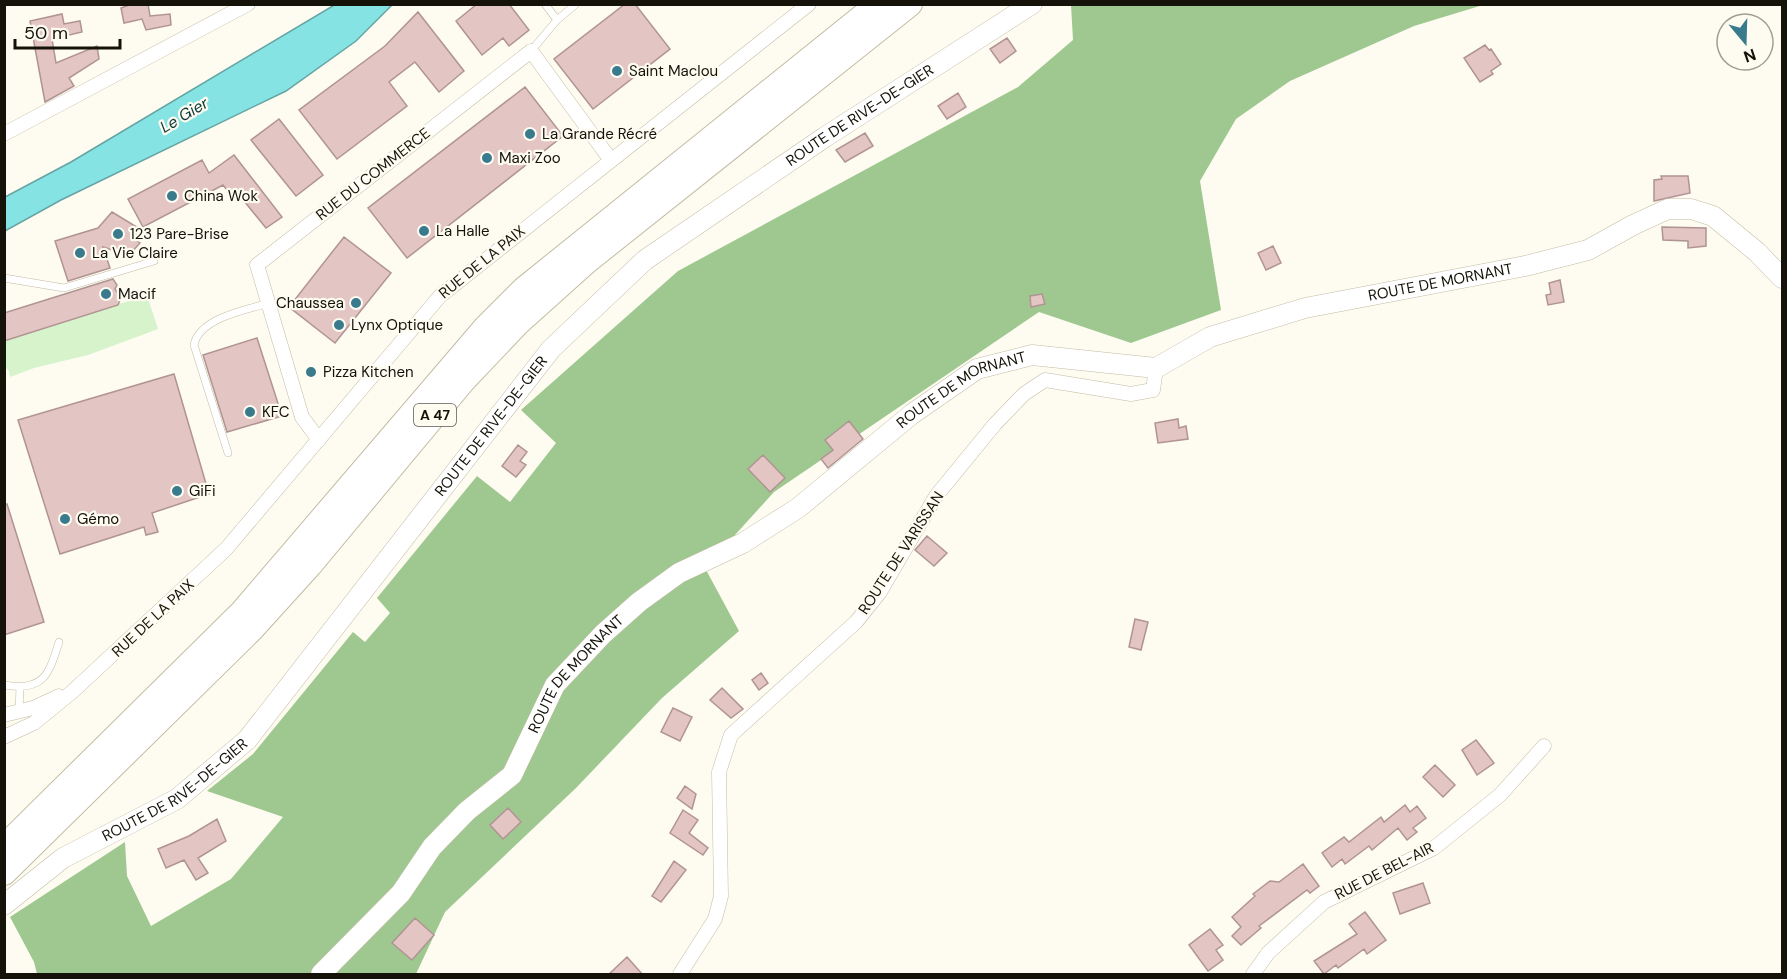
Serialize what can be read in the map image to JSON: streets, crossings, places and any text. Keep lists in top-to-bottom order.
{
  "streets": {
    "highway": ["A 47"],
    "main road": ["ROUTE DE RIVE-DE-GIER", "ROUTE DE MORNANT"],
    "street": [
      "RUE DU COMMERCE",
      "RUE DE LA PAIX",
      "ROUTE DE VARISSAN",
      "RUE DE BEL-AIR"
    ]
  },
  "crossings": [
    ["RUE DU COMMERCE", "RUE DE LA PAIX"],
    ["ROUTE DE MORNANT", "ROUTE DE VARISSAN"]
  ],
  "water": ["Le Gier"],
  "places": [
    "Saint Maclou",
    "La Grande Récré",
    "Maxi Zoo",
    "China Wok",
    "La Halle",
    "123 Pare-Brise",
    "La Vie Claire",
    "Macif",
    "Chaussea",
    "Lynx Optique",
    "Pizza Kitchen",
    "KFC",
    "GiFi",
    "Gémo"
  ],
  "scale_bar": "50 m",
  "north": "bottom"
}
